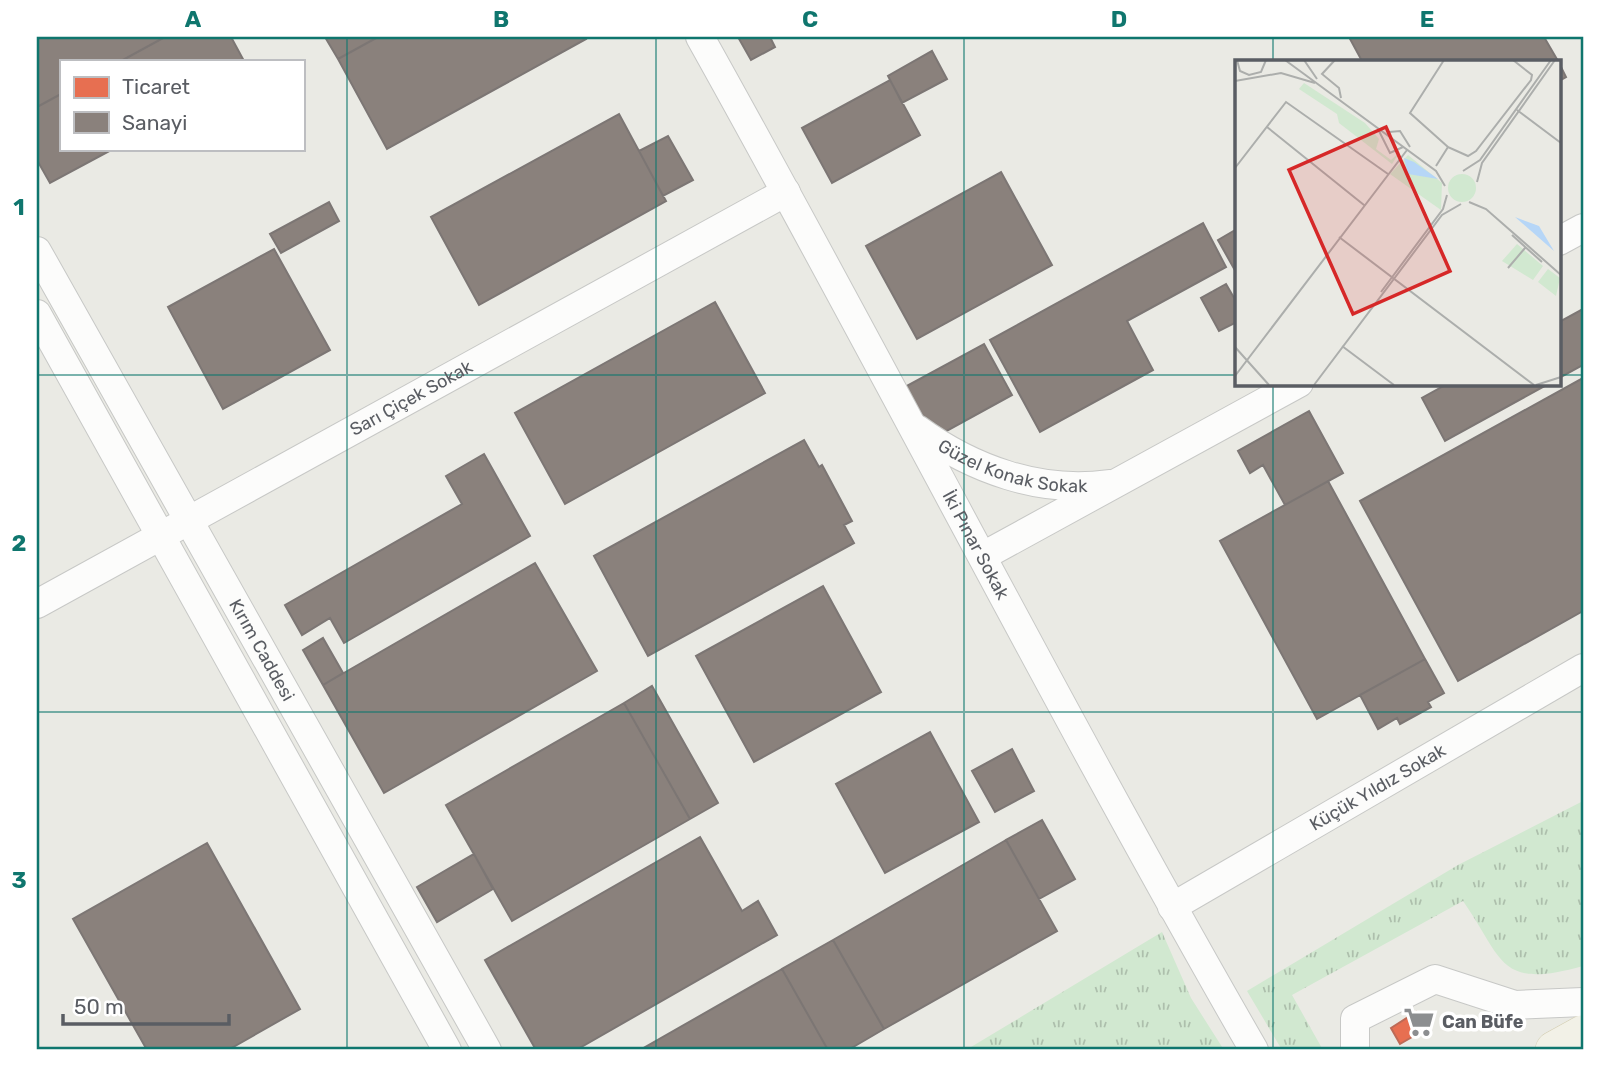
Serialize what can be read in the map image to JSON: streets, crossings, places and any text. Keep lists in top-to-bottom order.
{
  "streets": {
    "street": [
      "Sarı Çiçek Sokak",
      "Güzel Konak Sokak",
      "İki Pınar Sokak",
      "Kırım Caddesi",
      "Küçük Yıldız Sokak"
    ]
  },
  "crossings": [
    ["Sarı Çiçek Sokak", "İki Pınar Sokak"],
    ["Sarı Çiçek Sokak", "Kırım Caddesi"],
    ["Güzel Konak Sokak", "İki Pınar Sokak"],
    ["İki Pınar Sokak", "Küçük Yıldız Sokak"]
  ],
  "places": {
    "supermarket": ["Can Büfe"]
  },
  "legend": ["Ticaret", "Sanayi"],
  "scale_bar": "50 m",
  "grid": {
    "columns": [
      "A",
      "B",
      "C",
      "D",
      "E"
    ],
    "rows": ["1", "2", "3"]
  }
}
